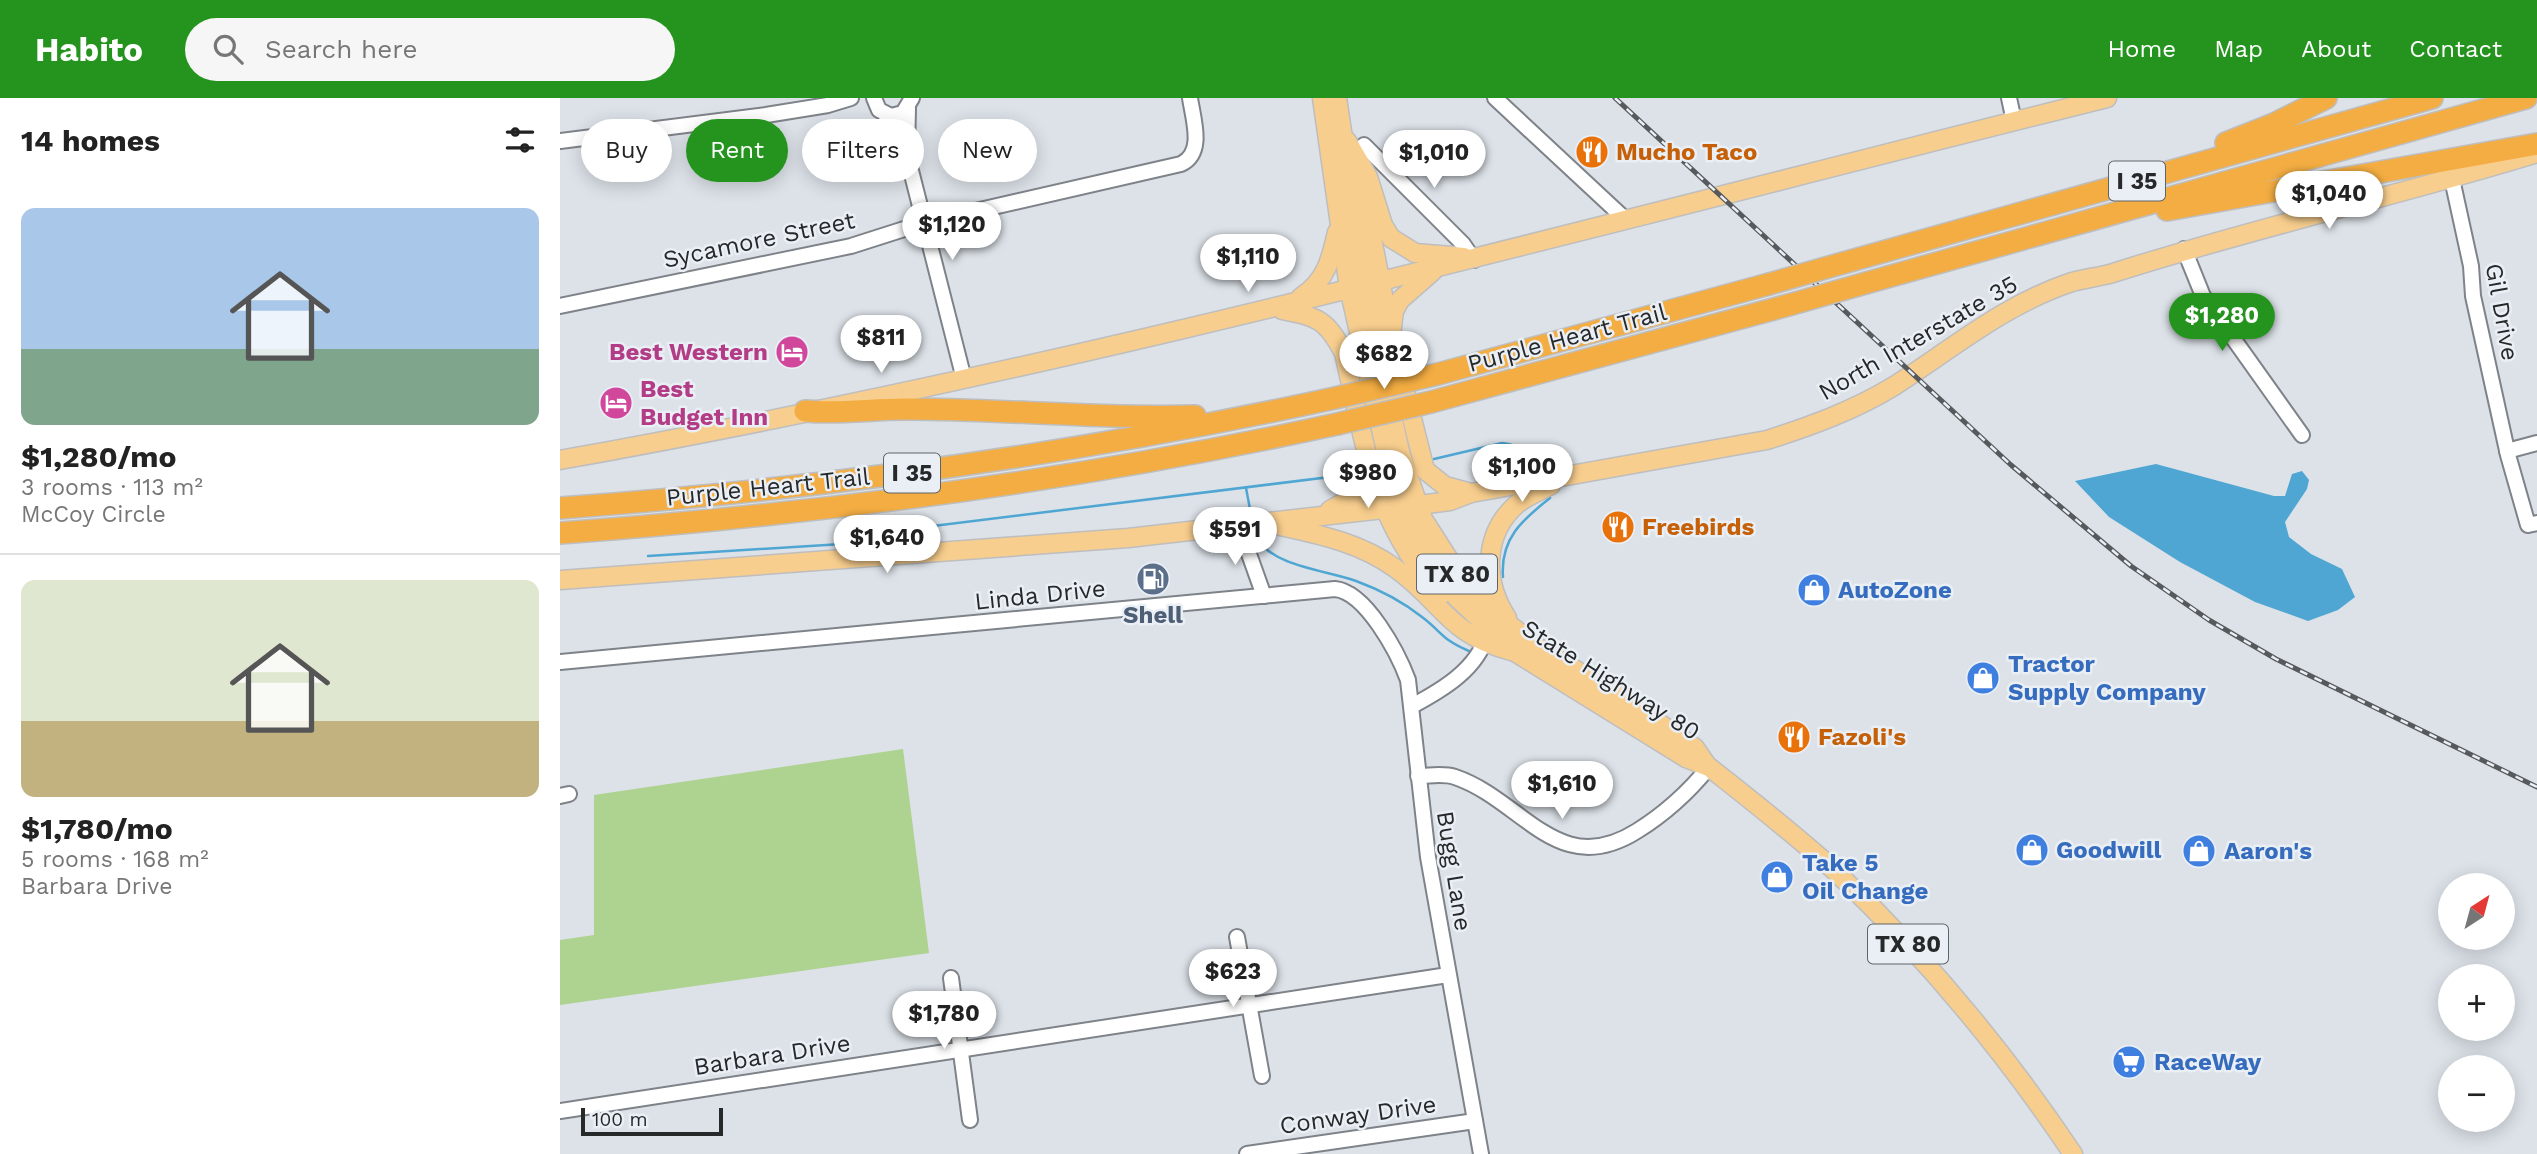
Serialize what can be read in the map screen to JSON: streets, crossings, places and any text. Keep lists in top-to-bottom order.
{
  "streets": {
    "highway": ["I 35", "Purple Heart Trail"],
    "main road": ["North Interstate 35", "TX 80", "State Highway 80"],
    "street": [
      "Sycamore Street",
      "Gil Drive",
      "Linda Drive",
      "Bugg Lane",
      "Barbara Drive",
      "Conway Drive"
    ]
  },
  "crossings": [
    ["Gil Drive", "North Interstate 35"],
    ["North Interstate 35", "State Highway 80"],
    ["TX 80", "State Highway 80"],
    ["Linda Drive", "Bugg Lane"],
    ["Bugg Lane", "Barbara Drive"],
    ["Bugg Lane", "Conway Drive"]
  ],
  "places": {
    "restaurant": ["Mucho Taco", "Freebirds", "Fazoli's"],
    "hotel": ["Best Western", "Best Budget Inn"],
    "fuel station": ["Shell"],
    "shop": [
      "AutoZone",
      "Tractor Supply Company",
      "Goodwill",
      "Aaron's",
      "Take 5 Oil Change"
    ],
    "supermarket": ["RaceWay"]
  },
  "scale_bar": "100 m",
  "north": "top right",
  "page": {
    "header": "Habito",
    "search": "Search here",
    "nav": [
      "Home",
      "Map",
      "About",
      "Contact"
    ],
    "heading": "14 homes",
    "chip": [
      "Buy",
      "Rent",
      "Filters",
      "New"
    ],
    "price": [
      "$1,010",
      "$1,040",
      "$1,120",
      "$1,110",
      "$1,280",
      "$811",
      "$682",
      "$1,100",
      "$980",
      "$591",
      "$1,640",
      "$1,610",
      "$623",
      "$1,780"
    ],
    "list": [
      {
        "name": "$1,280/mo",
        "note": "3 rooms · 113 m² · McCoy Circle"
      },
      {
        "name": "$1,780/mo",
        "note": "5 rooms · 168 m² · Barbara Drive"
      }
    ],
    "map_buttons": ["+", "−"],
    "scale": "100 m"
  }
}
